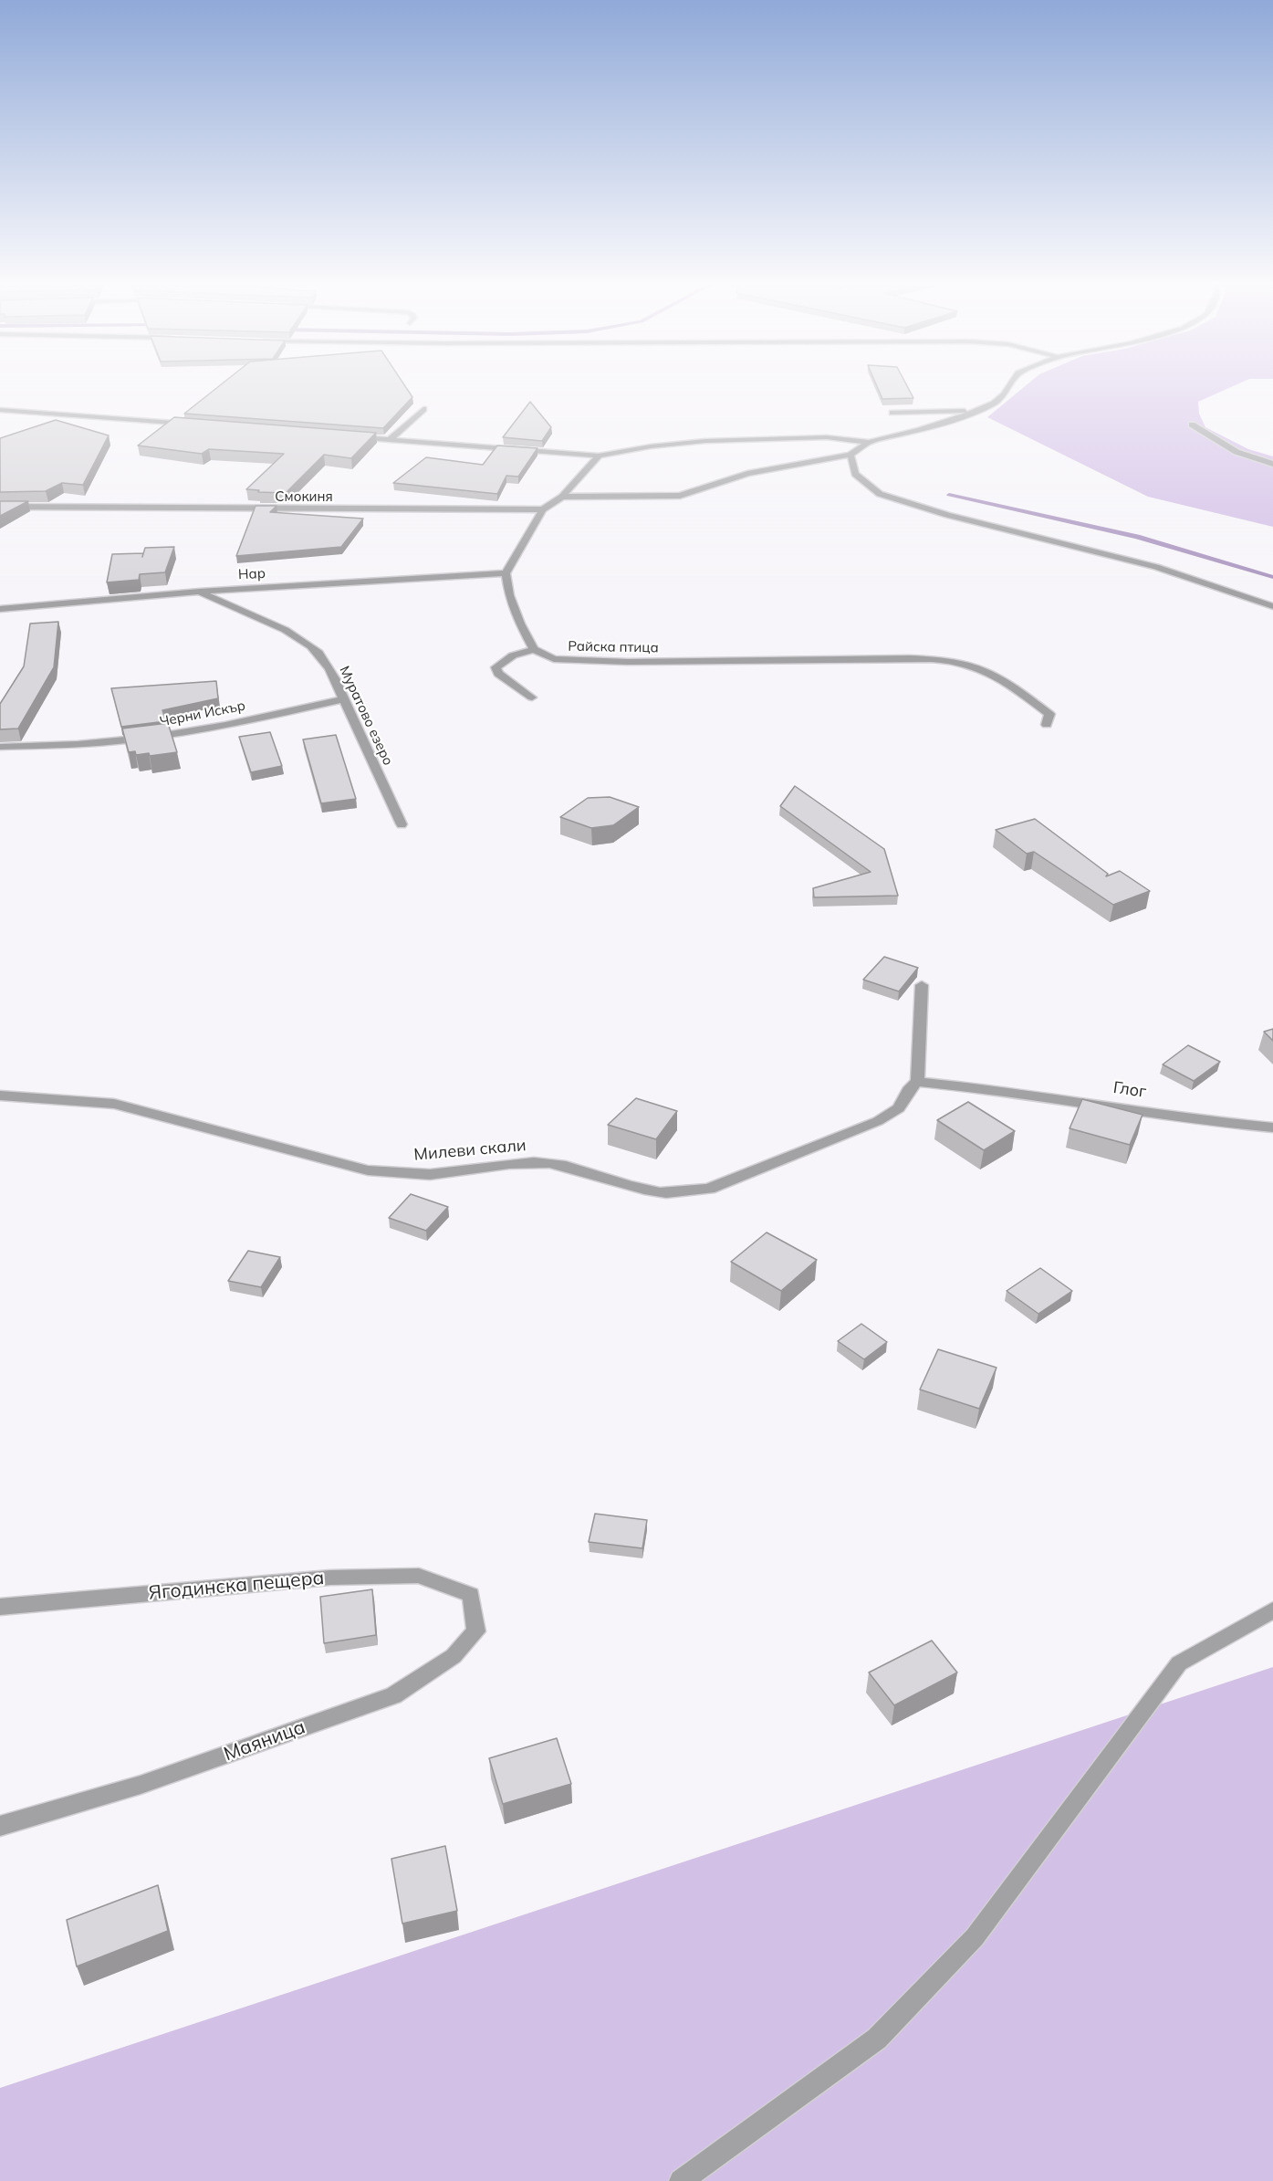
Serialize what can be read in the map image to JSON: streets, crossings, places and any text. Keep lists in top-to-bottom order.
{
  "streets": {
    "street": [
      "Смокиня",
      "Нар",
      "Райска птица",
      "Черни Искър",
      "Муратово езеро",
      "Глог",
      "Милеви скали",
      "Ягодинска пещера",
      "Маяница"
    ]
  },
  "crossings": [
    ["Нар", "Муратово езеро"],
    ["Черни Искър", "Муратово езеро"],
    ["Глог", "Милеви скали"],
    ["Ягодинска пещера", "Маяница"]
  ]
}
